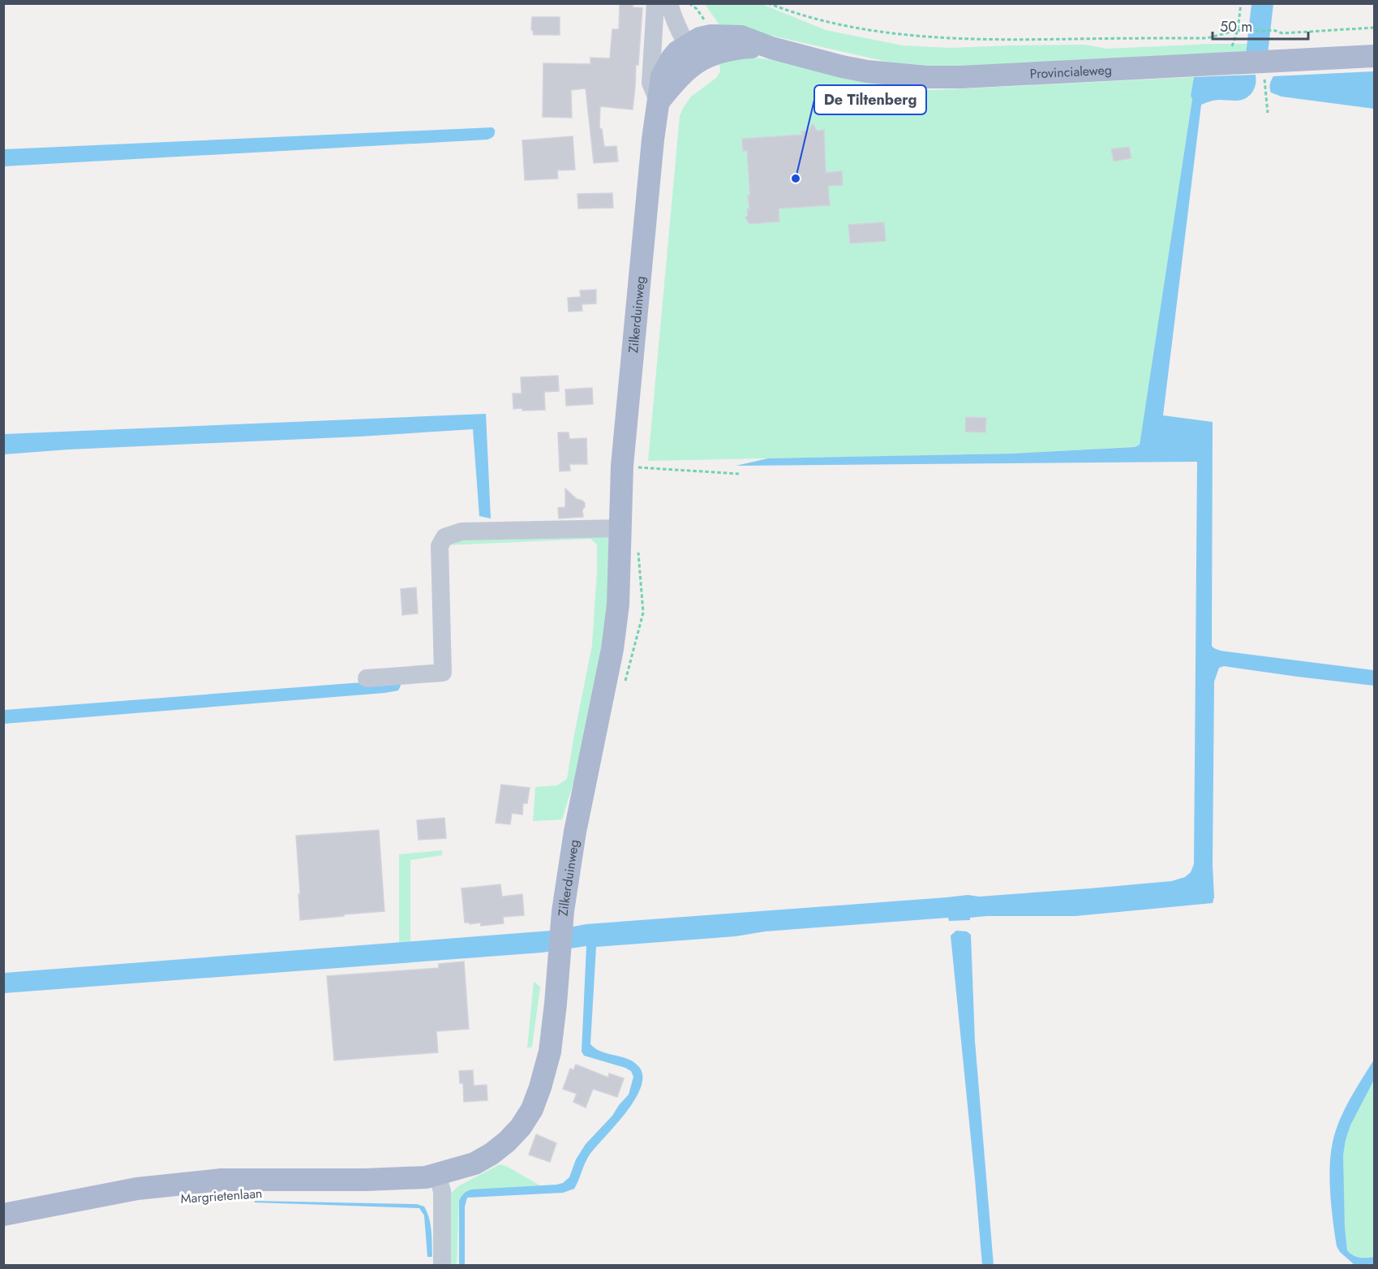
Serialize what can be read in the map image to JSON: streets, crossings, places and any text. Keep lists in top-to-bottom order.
{
  "streets": {
    "main road": ["Provincialeweg", "Zilkerduinweg", "Margrietenlaan"]
  },
  "crossings": [
    ["Provincialeweg", "Zilkerduinweg"],
    ["Zilkerduinweg", "Margrietenlaan"]
  ],
  "places": ["De Tiltenberg"],
  "scale_bar": "50 m"
}
